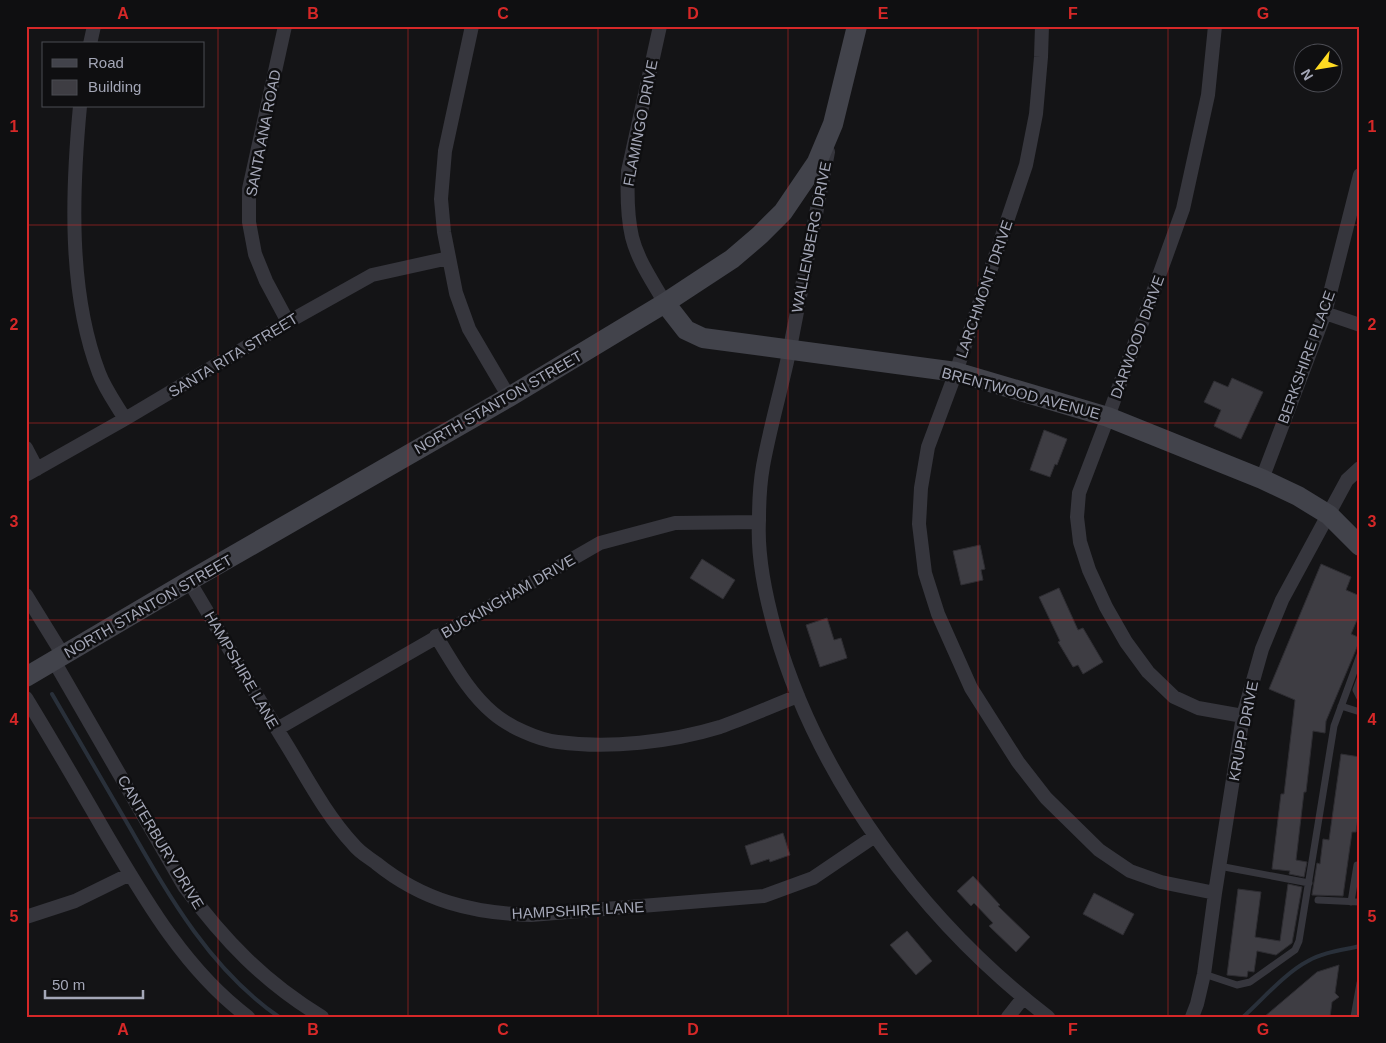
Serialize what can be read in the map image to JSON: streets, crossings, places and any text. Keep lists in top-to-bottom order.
{
  "streets": {
    "street": [
      "FLAMINGO DRIVE",
      "SANTA ANA ROAD",
      "WALLENBERG DRIVE",
      "LARCHMONT DRIVE",
      "DARWOOD DRIVE",
      "SANTA RITA STREET",
      "BERKSHIRE PLACE",
      "BRENTWOOD AVENUE",
      "NORTH STANTON STREET",
      "BUCKINGHAM DRIVE",
      "HAMPSHIRE LANE",
      "KRUPP DRIVE",
      "CANTERBURY DRIVE"
    ]
  },
  "crossings": [
    ["FLAMINGO DRIVE", "BRENTWOOD AVENUE"],
    ["FLAMINGO DRIVE", "NORTH STANTON STREET"],
    ["SANTA ANA ROAD", "SANTA RITA STREET"],
    ["WALLENBERG DRIVE", "BRENTWOOD AVENUE"],
    ["WALLENBERG DRIVE", "NORTH STANTON STREET"],
    ["WALLENBERG DRIVE", "BUCKINGHAM DRIVE"],
    ["WALLENBERG DRIVE", "HAMPSHIRE LANE"],
    ["LARCHMONT DRIVE", "BRENTWOOD AVENUE"],
    ["LARCHMONT DRIVE", "KRUPP DRIVE"],
    ["DARWOOD DRIVE", "BRENTWOOD AVENUE"],
    ["DARWOOD DRIVE", "KRUPP DRIVE"],
    ["BERKSHIRE PLACE", "BRENTWOOD AVENUE"],
    ["BRENTWOOD AVENUE", "NORTH STANTON STREET"],
    ["BRENTWOOD AVENUE", "KRUPP DRIVE"],
    ["NORTH STANTON STREET", "HAMPSHIRE LANE"],
    ["NORTH STANTON STREET", "CANTERBURY DRIVE"],
    ["BUCKINGHAM DRIVE", "HAMPSHIRE LANE"]
  ],
  "legend": ["Road", "Building"],
  "scale_bar": "50 m",
  "north": "bottom left",
  "grid": {
    "columns": [
      "A",
      "B",
      "C",
      "D",
      "E",
      "F",
      "G"
    ],
    "rows": [
      "1",
      "2",
      "3",
      "4",
      "5"
    ]
  }
}
